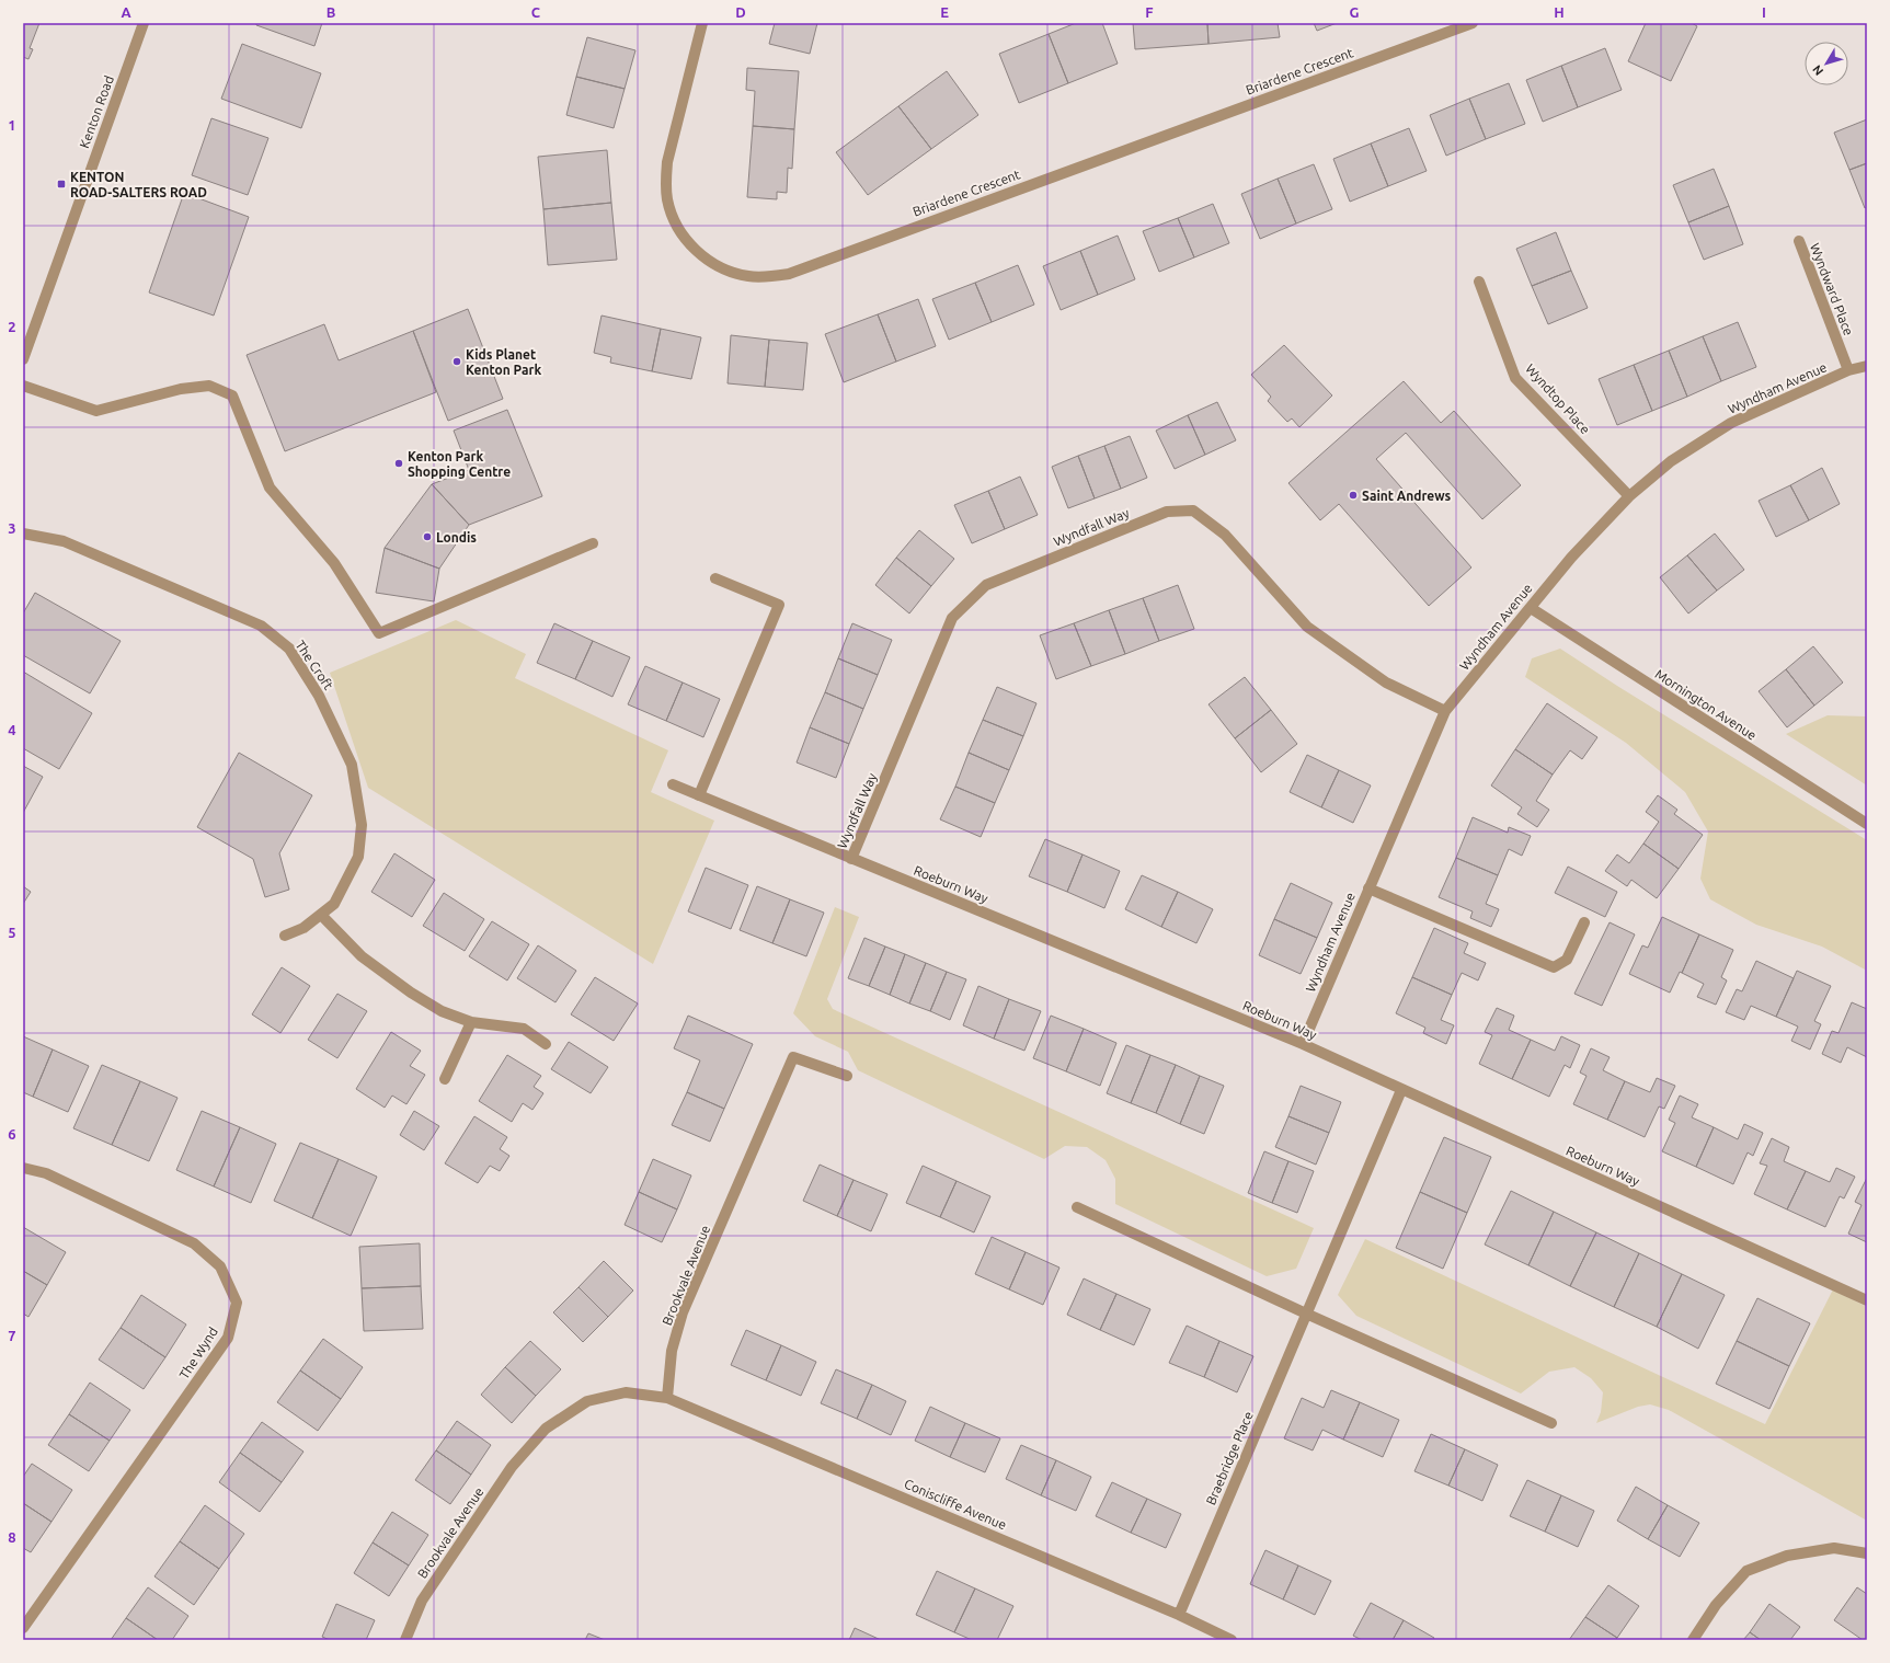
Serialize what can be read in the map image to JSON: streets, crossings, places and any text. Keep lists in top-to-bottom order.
{
  "streets": {
    "street": [
      "Briardene Crescent",
      "Kenton Road",
      "Wyndward Place",
      "Wyndham Avenue",
      "Wyndtop Place",
      "Wyndfall Way",
      "The Croft",
      "Mornington Avenue",
      "Roeburn Way",
      "Brookvale Avenue",
      "The Wynd",
      "Braebridge Place",
      "Coniscliffe Avenue"
    ]
  },
  "crossings": [
    ["Wyndward Place", "Wyndham Avenue"],
    ["Wyndham Avenue", "Wyndtop Place"],
    ["Wyndham Avenue", "Wyndfall Way"],
    ["Wyndham Avenue", "Mornington Avenue"],
    ["Wyndham Avenue", "Roeburn Way"],
    ["Wyndfall Way", "Roeburn Way"],
    ["Roeburn Way", "Braebridge Place"],
    ["Brookvale Avenue", "Coniscliffe Avenue"],
    ["Braebridge Place", "Coniscliffe Avenue"]
  ],
  "places": {
    "transit": ["KENTON ROAD-SALTERS ROAD"],
    "other": [
      "Kids Planet Kenton Park",
      "Kenton Park Shopping Centre",
      "Saint Andrews",
      "Londis"
    ]
  },
  "north": "bottom left",
  "grid": {
    "columns": [
      "A",
      "B",
      "C",
      "D",
      "E",
      "F",
      "G",
      "H",
      "I"
    ],
    "rows": [
      "1",
      "2",
      "3",
      "4",
      "5",
      "6",
      "7",
      "8"
    ]
  }
}
